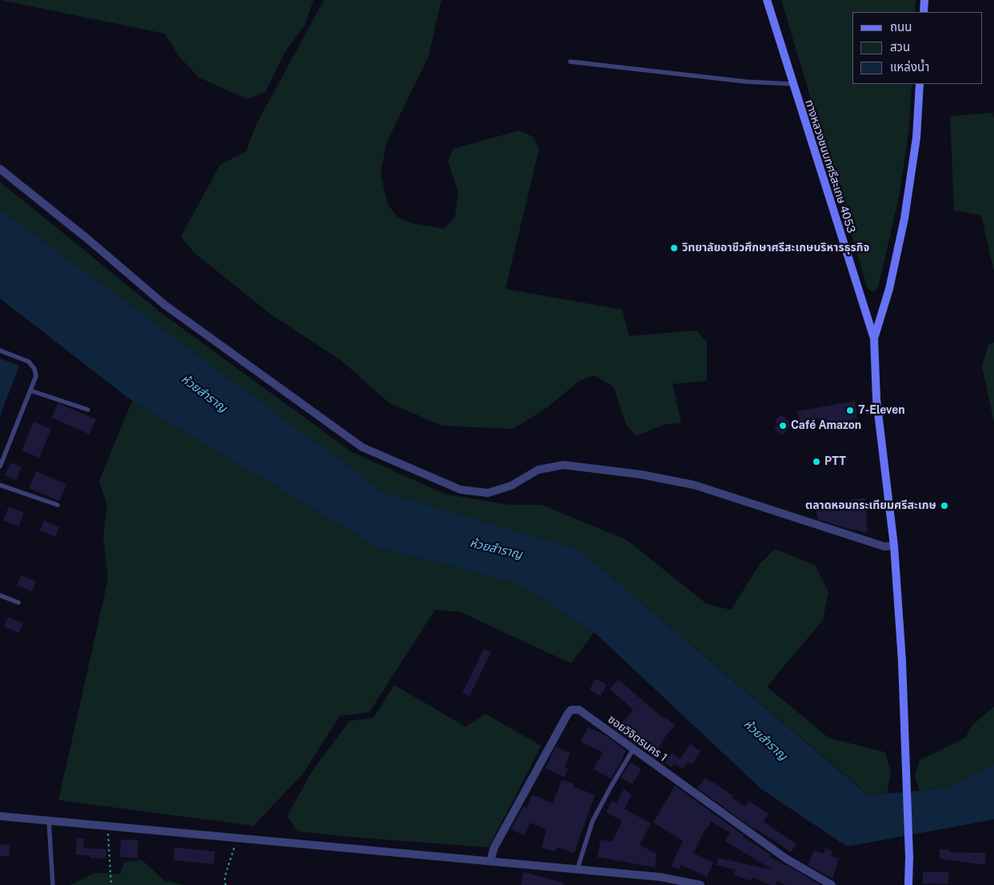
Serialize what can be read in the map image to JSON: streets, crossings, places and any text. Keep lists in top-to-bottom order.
{
  "streets": {
    "street": ["ทางหลวงชนบทศรีสะเกษ 4053", "ซอยวิจิตรนคร 1"]
  },
  "water": ["ห้วยสำราญ"],
  "places": [
    "วิทยาลัยอาชีวศึกษาศรีสะเกษบริหารธุรกิจ",
    "7-Eleven",
    "Café Amazon",
    "PTT",
    "ตลาดหอมกระเทียมศรีสะเกษ"
  ],
  "legend": ["ถนน", "สวน", "แหล่งน้ำ"]
}
